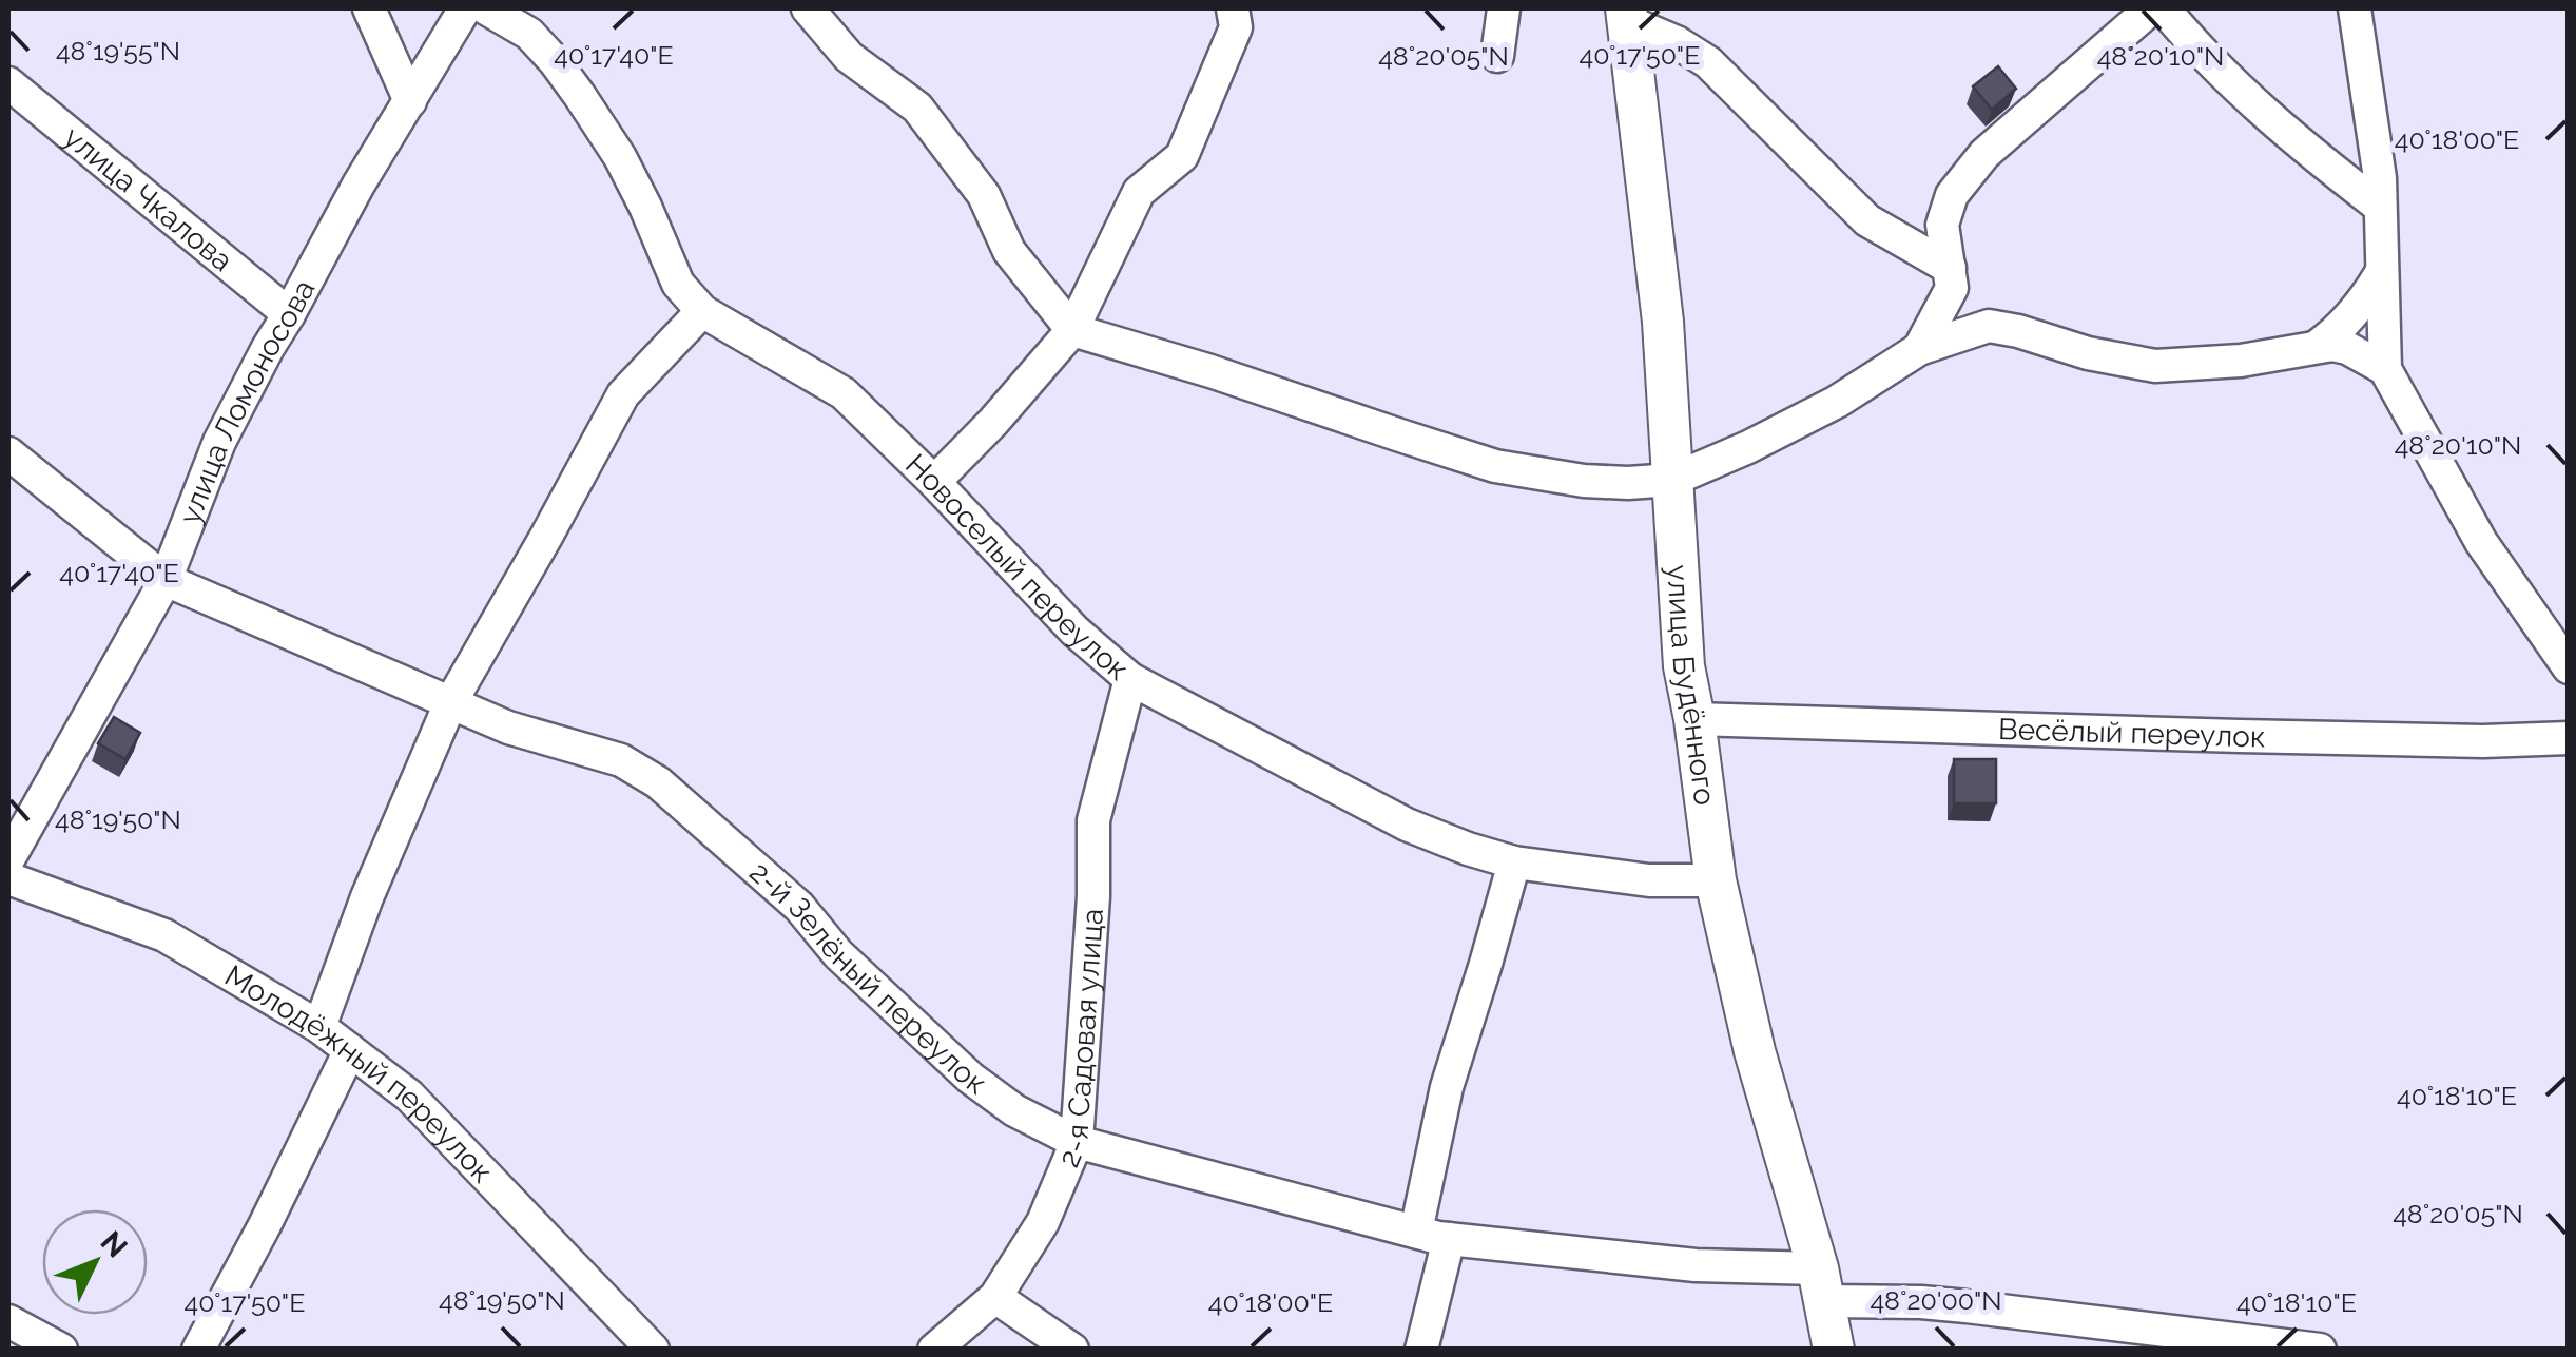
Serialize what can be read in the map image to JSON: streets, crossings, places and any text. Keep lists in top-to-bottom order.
{
  "streets": {
    "main road": ["улица Будённого"],
    "street": [
      "улица Чкалова",
      "улица Ломоносова",
      "Новоселый переулок",
      "Весёлый переулок",
      "2-й Зелёный переулок",
      "2-я Садовая улица",
      "Молодёжный переулок"
    ]
  },
  "crossings": [
    ["улица Чкалова", "улица Ломоносова"],
    ["улица Ломоносова", "2-й Зелёный переулок"],
    ["Новоселый переулок", "улица Будённого"],
    ["Новоселый переулок", "2-я Садовая улица"],
    ["улица Будённого", "Весёлый переулок"],
    ["улица Будённого", "2-й Зелёный переулок"],
    ["2-й Зелёный переулок", "2-я Садовая улица"]
  ],
  "north": "top right",
  "coordinates": [
    "48°19'55\"N",
    "40°17'40\"E",
    "40°17'50\"E",
    "48°20'05\"N",
    "48°20'10\"N",
    "40°18'00\"E",
    "48°19'50\"N",
    "40°18'10\"E",
    "48°20'00\"N"
  ]
}
